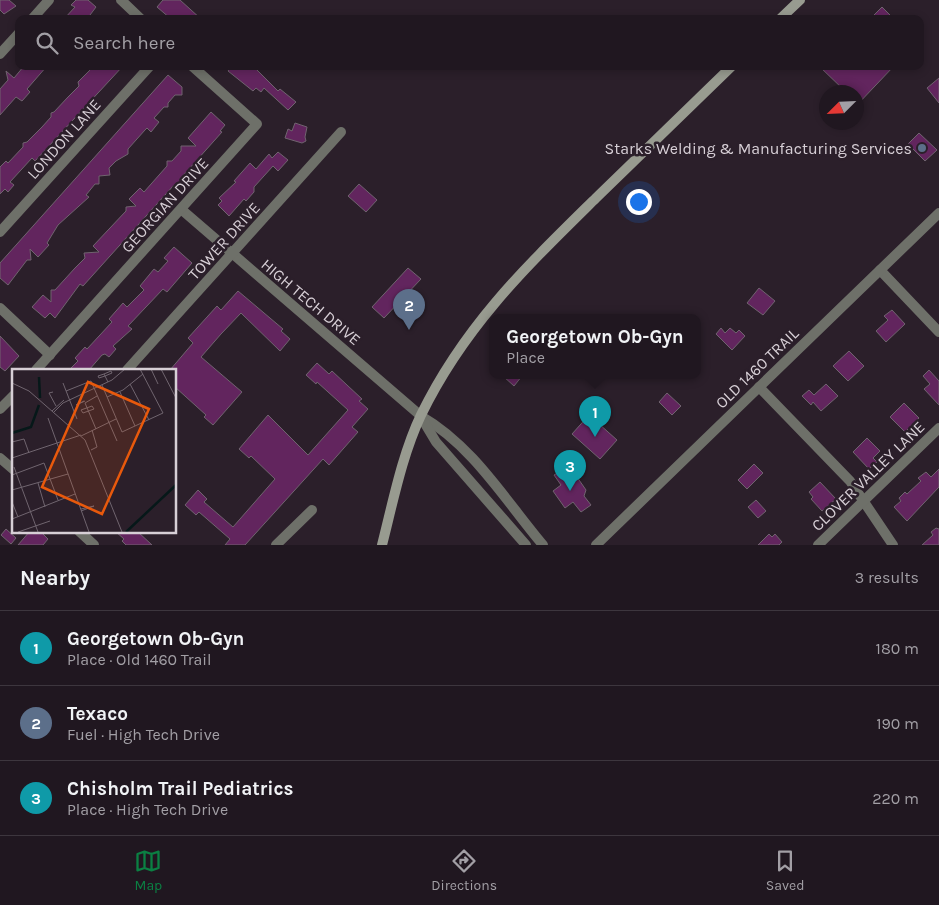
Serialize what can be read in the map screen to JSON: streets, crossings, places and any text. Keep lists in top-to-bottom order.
{
  "streets": {
    "street": [
      "LONDON LANE",
      "GEORGIAN DRIVE",
      "TOWER DRIVE",
      "HIGH TECH DRIVE",
      "OLD 1460 TRAIL",
      "CLOVER VALLEY LANE"
    ]
  },
  "crossings": [
    ["GEORGIAN DRIVE", "HIGH TECH DRIVE"],
    ["TOWER DRIVE", "HIGH TECH DRIVE"]
  ],
  "places": ["Starks Welding & Manufacturing Services"],
  "north": "bottom left",
  "page": {
    "search": "Search here",
    "pins": ["2", "1", "3"],
    "popup": ["Georgetown Ob-Gyn", "Place"],
    "heading": ["Nearby", "3 results"],
    "list": [
      {
        "mark": "1",
        "name": "Georgetown Ob-Gyn",
        "note": "Place · Old 1460 Trail",
        "value": "180 m"
      },
      {
        "mark": "2",
        "name": "Texaco",
        "note": "Fuel · High Tech Drive",
        "value": "190 m"
      },
      {
        "mark": "3",
        "name": "Chisholm Trail Pediatrics",
        "note": "Place · High Tech Drive",
        "value": "220 m"
      }
    ],
    "nav": ["Map", "Directions", "Saved"]
  }
}
